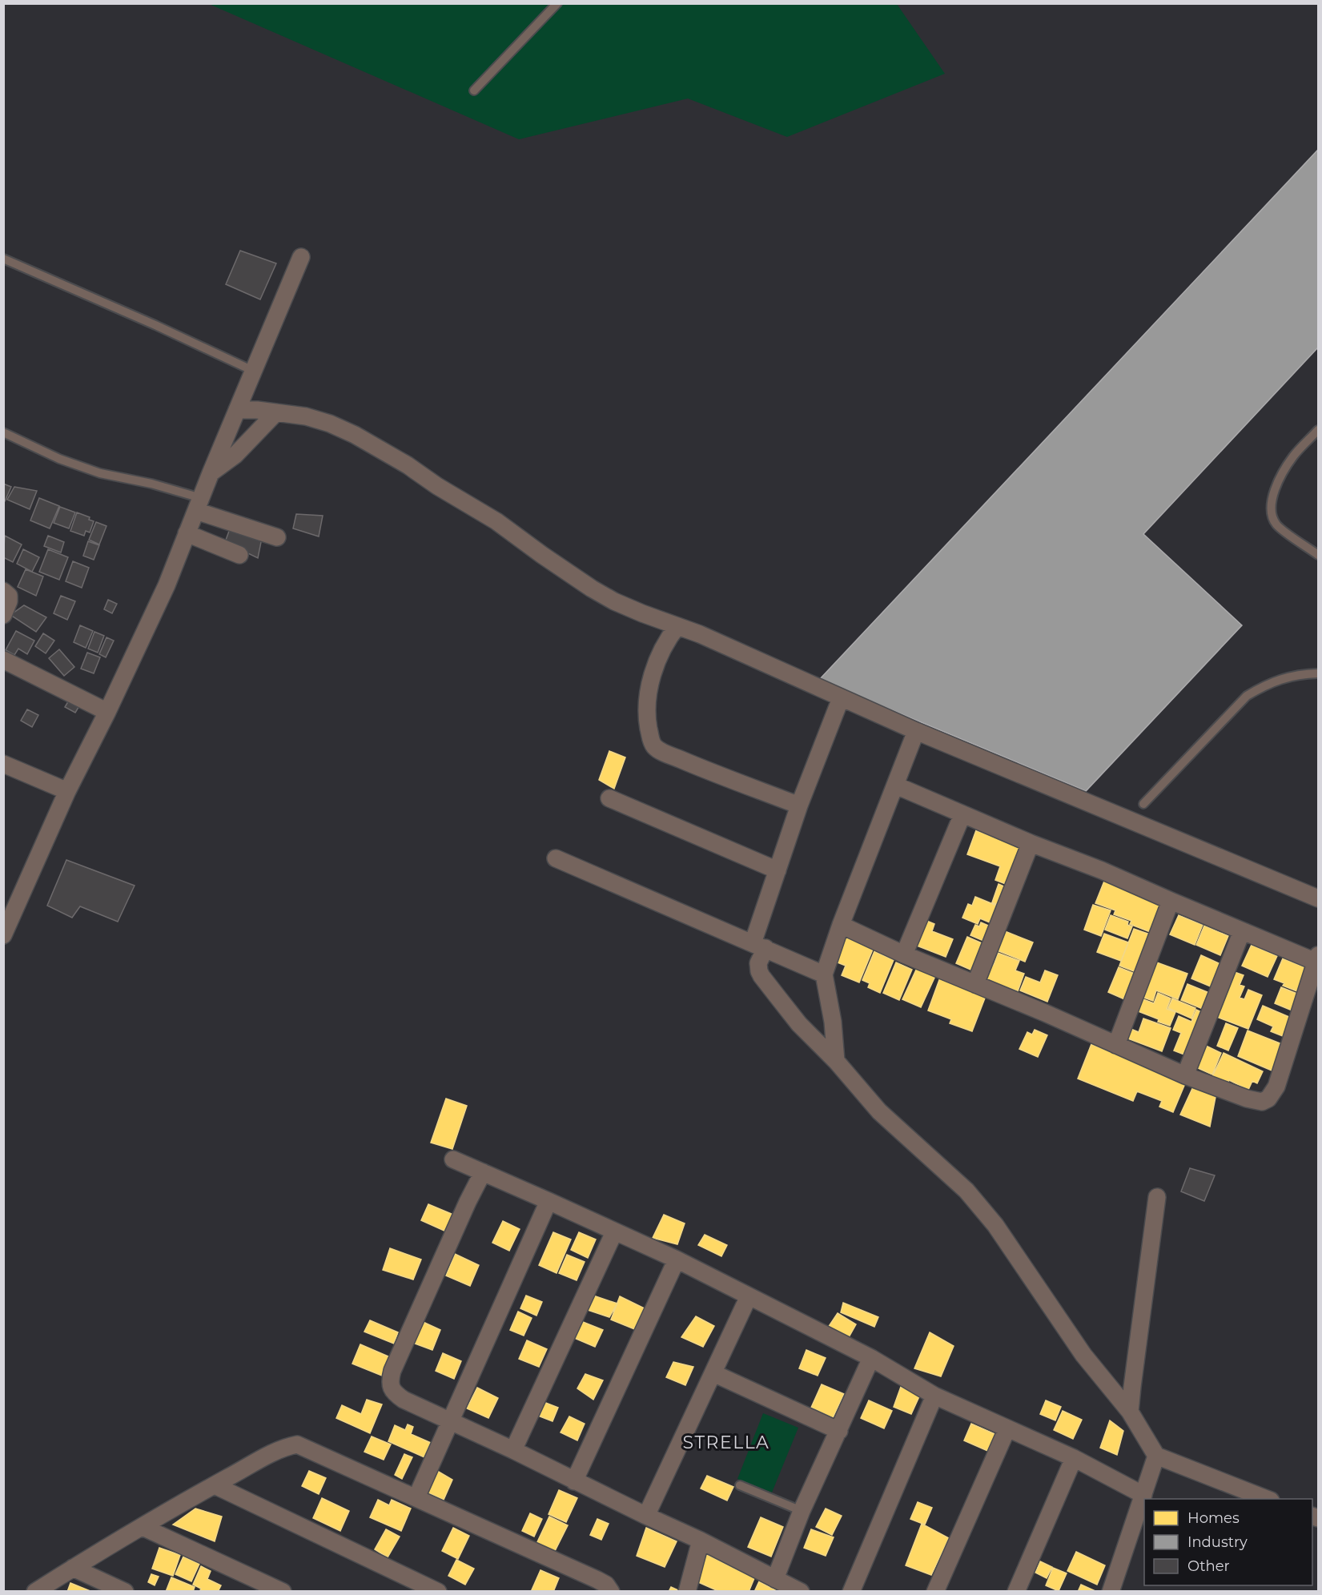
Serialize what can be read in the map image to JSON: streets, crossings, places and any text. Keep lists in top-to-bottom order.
{
  "districts": ["STRELLA"],
  "legend": ["Homes", "Industry", "Other"]
}
